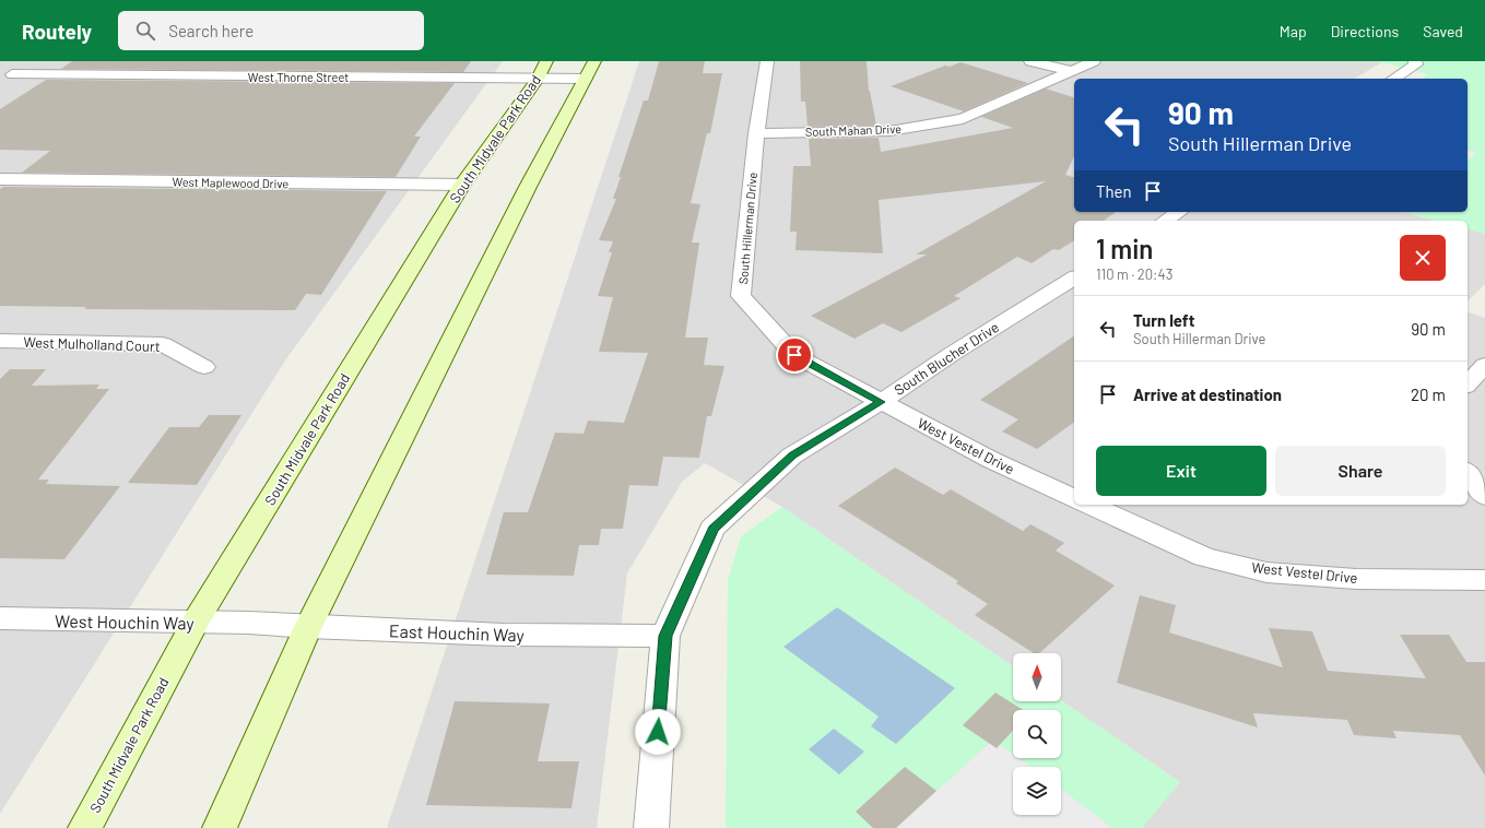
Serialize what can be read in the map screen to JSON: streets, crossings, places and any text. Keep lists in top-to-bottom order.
{
  "streets": {
    "main road": ["South Midvale Park Road"],
    "street": [
      "West Thorne Street",
      "South Mahan Drive",
      "West Maplewood Drive",
      "South Hillerman Drive",
      "West Mulholland Court",
      "South Blucher Drive",
      "West Vestel Drive",
      "West Houchin Way",
      "East Houchin Way"
    ]
  },
  "crossings": [
    ["West Thorne Street", "South Midvale Park Road"],
    ["South Mahan Drive", "South Hillerman Drive"],
    ["South Midvale Park Road", "West Maplewood Drive"],
    ["South Midvale Park Road", "West Houchin Way"],
    ["South Hillerman Drive", "South Blucher Drive"],
    ["South Hillerman Drive", "West Vestel Drive"],
    ["South Blucher Drive", "West Vestel Drive"],
    ["South Blucher Drive", "East Houchin Way"],
    ["West Houchin Way", "East Houchin Way"]
  ],
  "north": "top",
  "page": {
    "header": "Routely",
    "search": "Search here",
    "nav": ["Map", "Directions", "Saved"],
    "turn": ["90 m", "South Hillerman Drive"],
    "then": "Then",
    "heading": ["1 min", "110 m · 20:43"],
    "list": [
      {
        "name": "Turn left",
        "note": "South Hillerman Drive",
        "value": "90 m"
      },
      {
        "name": "Arrive at destination",
        "value": "20 m"
      }
    ],
    "buttons": ["Exit", "Share"]
  }
}
